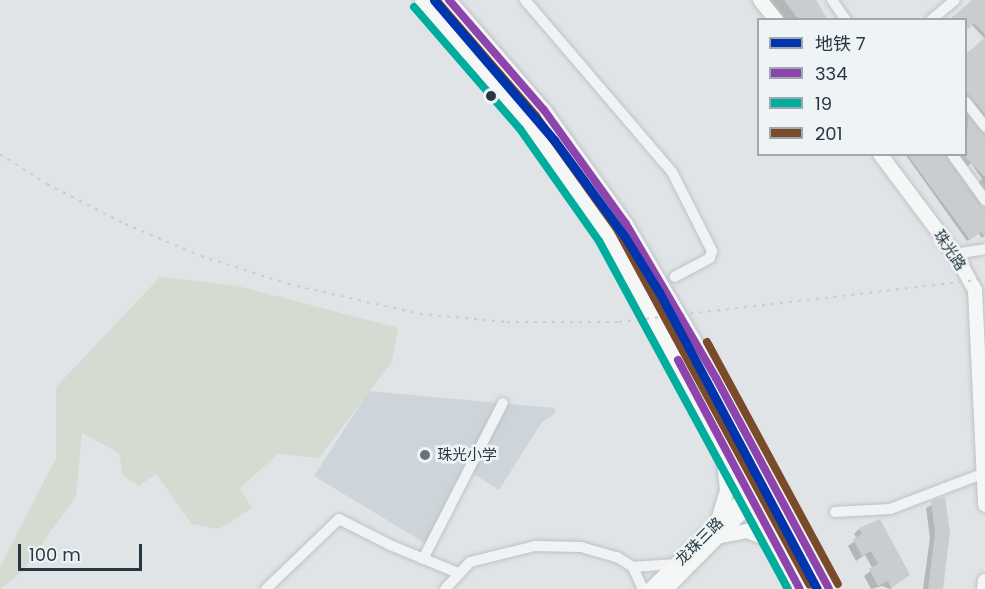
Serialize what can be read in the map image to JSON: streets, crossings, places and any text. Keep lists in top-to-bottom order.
{
  "streets": {
    "main road": ["珠光路", "龙珠三路"]
  },
  "places": ["珠光小学"],
  "lines": [
    "metro line 7",
    "transit line 334",
    "transit line 201",
    "transit line 19"
  ],
  "legend": [
    "地铁 7",
    "334",
    "19",
    "201"
  ],
  "scale_bar": "100 m"
}
